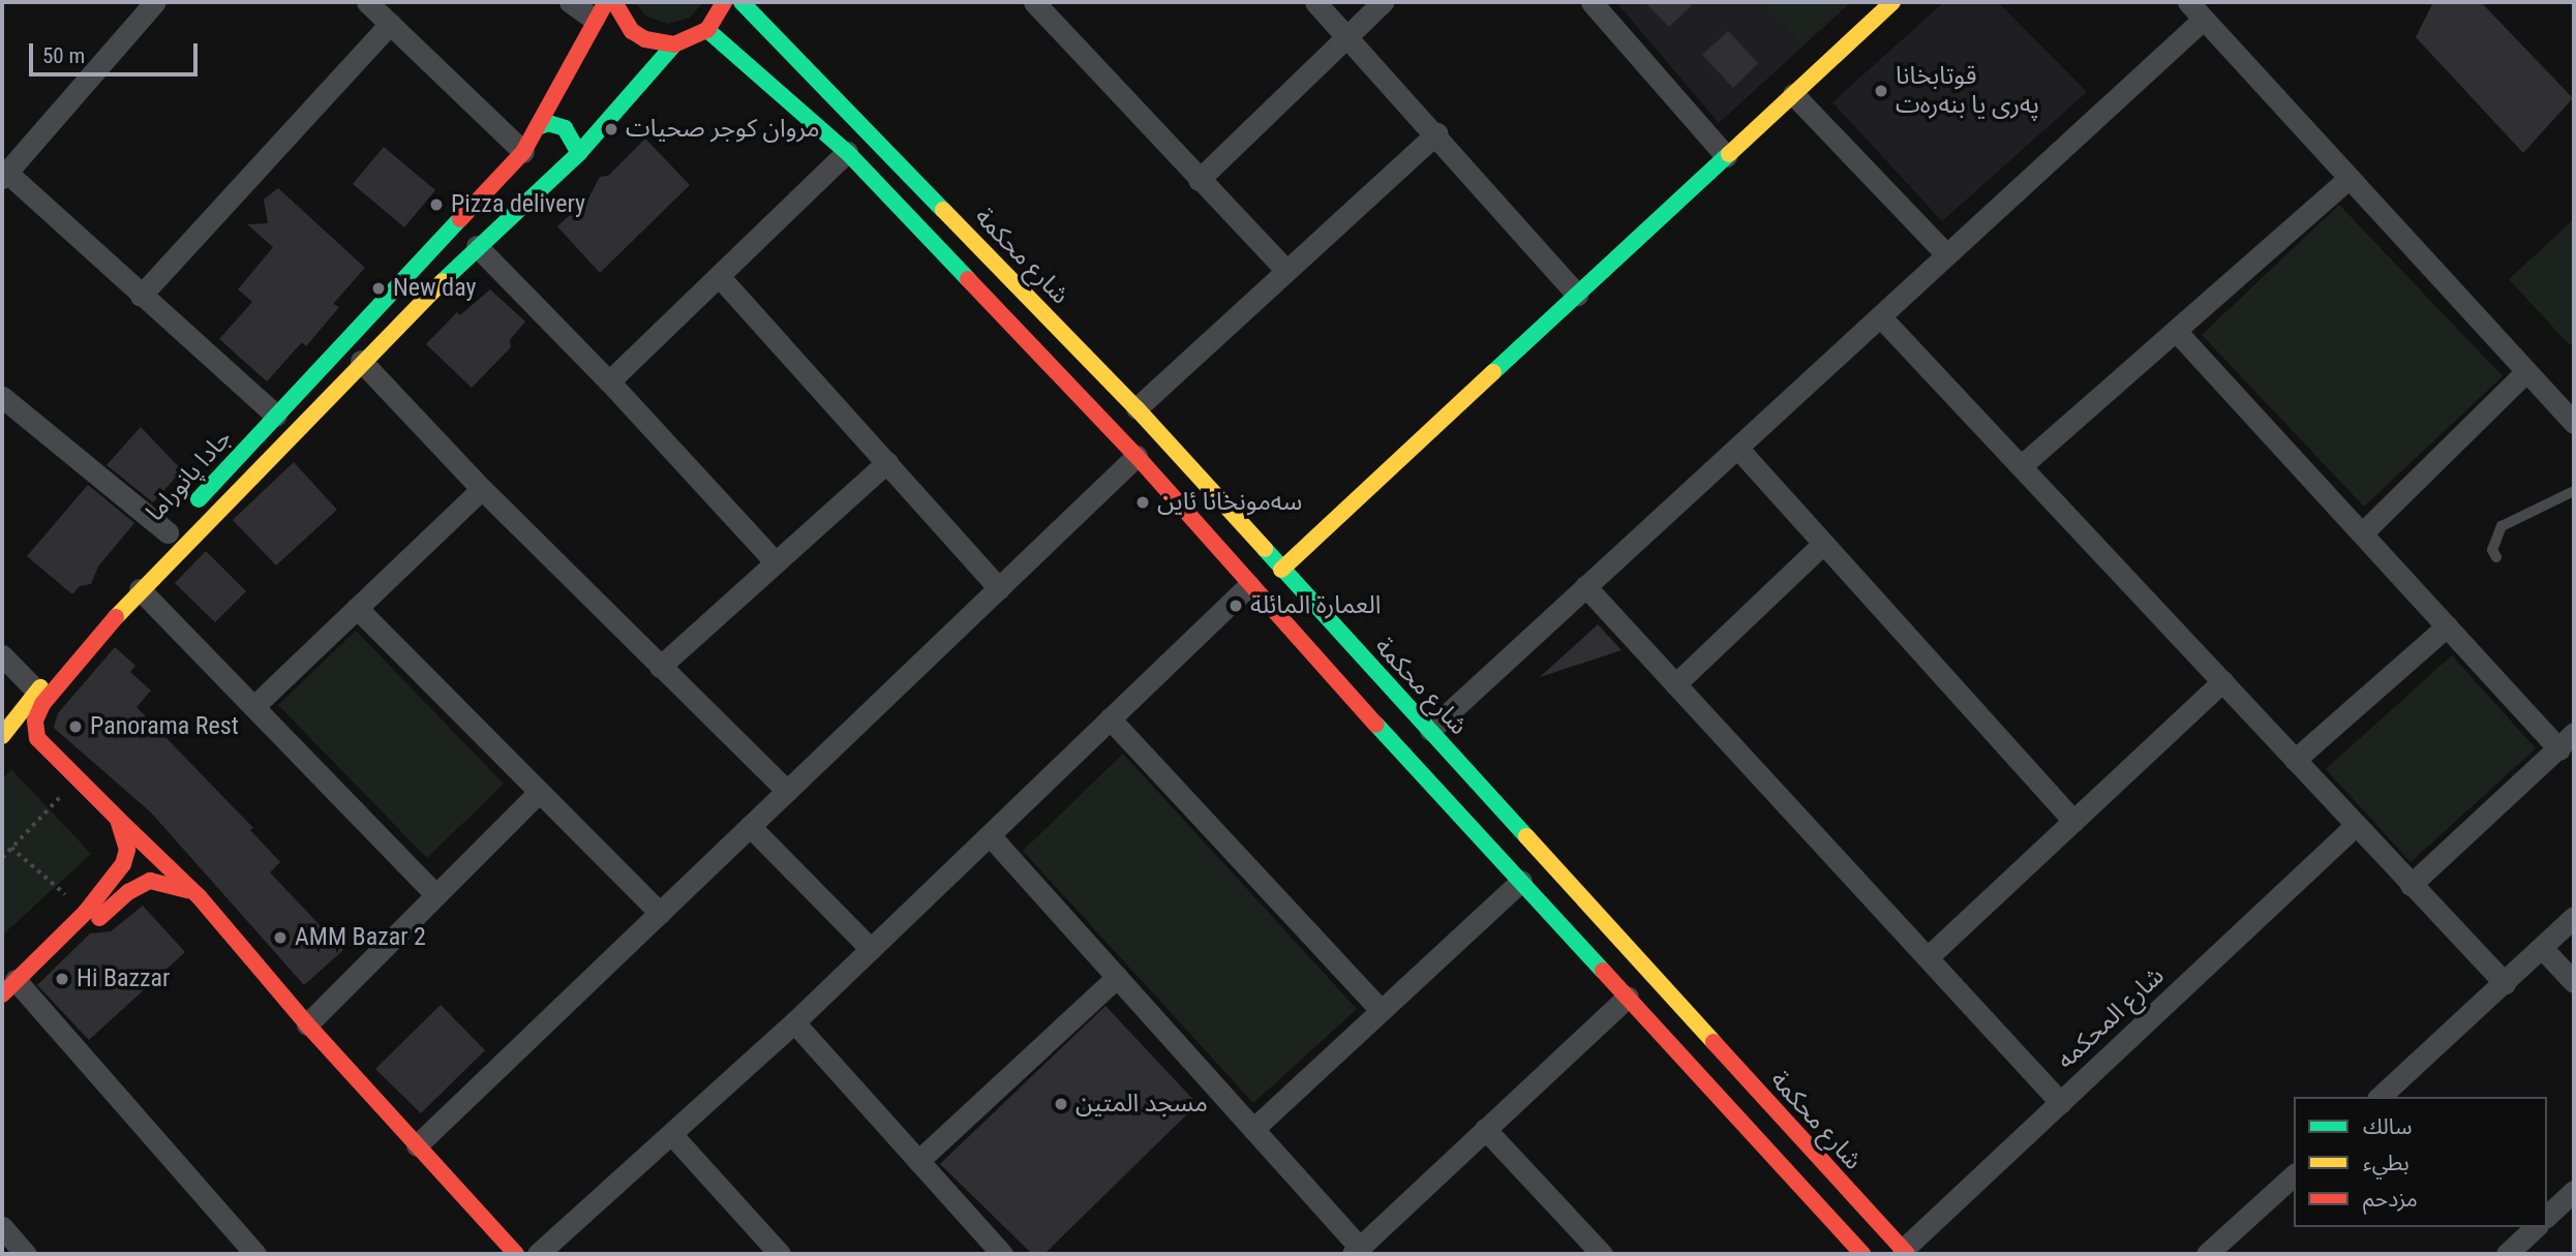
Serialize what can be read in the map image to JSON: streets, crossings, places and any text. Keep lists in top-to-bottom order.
{
  "streets": {
    "main road": ["شارع محكمة", "جادا پانوراما"],
    "street": ["شارع المحكمه"]
  },
  "crossings": [
    ["شارع محكمة", "شارع المحكمه"]
  ],
  "places": [
    "قوتابخانا پەری یا بنەرەت",
    "مروان كوجر صحيات",
    "Pizza delivery",
    "New day",
    "سەمونخانا ئاین",
    "العمارة المائلة",
    "Panorama Rest",
    "AMM Bazar 2",
    "Hi Bazzar",
    "مسجد المتين"
  ],
  "legend": ["سالك", "بطيء", "مزدحم"],
  "scale_bar": "50 m"
}
